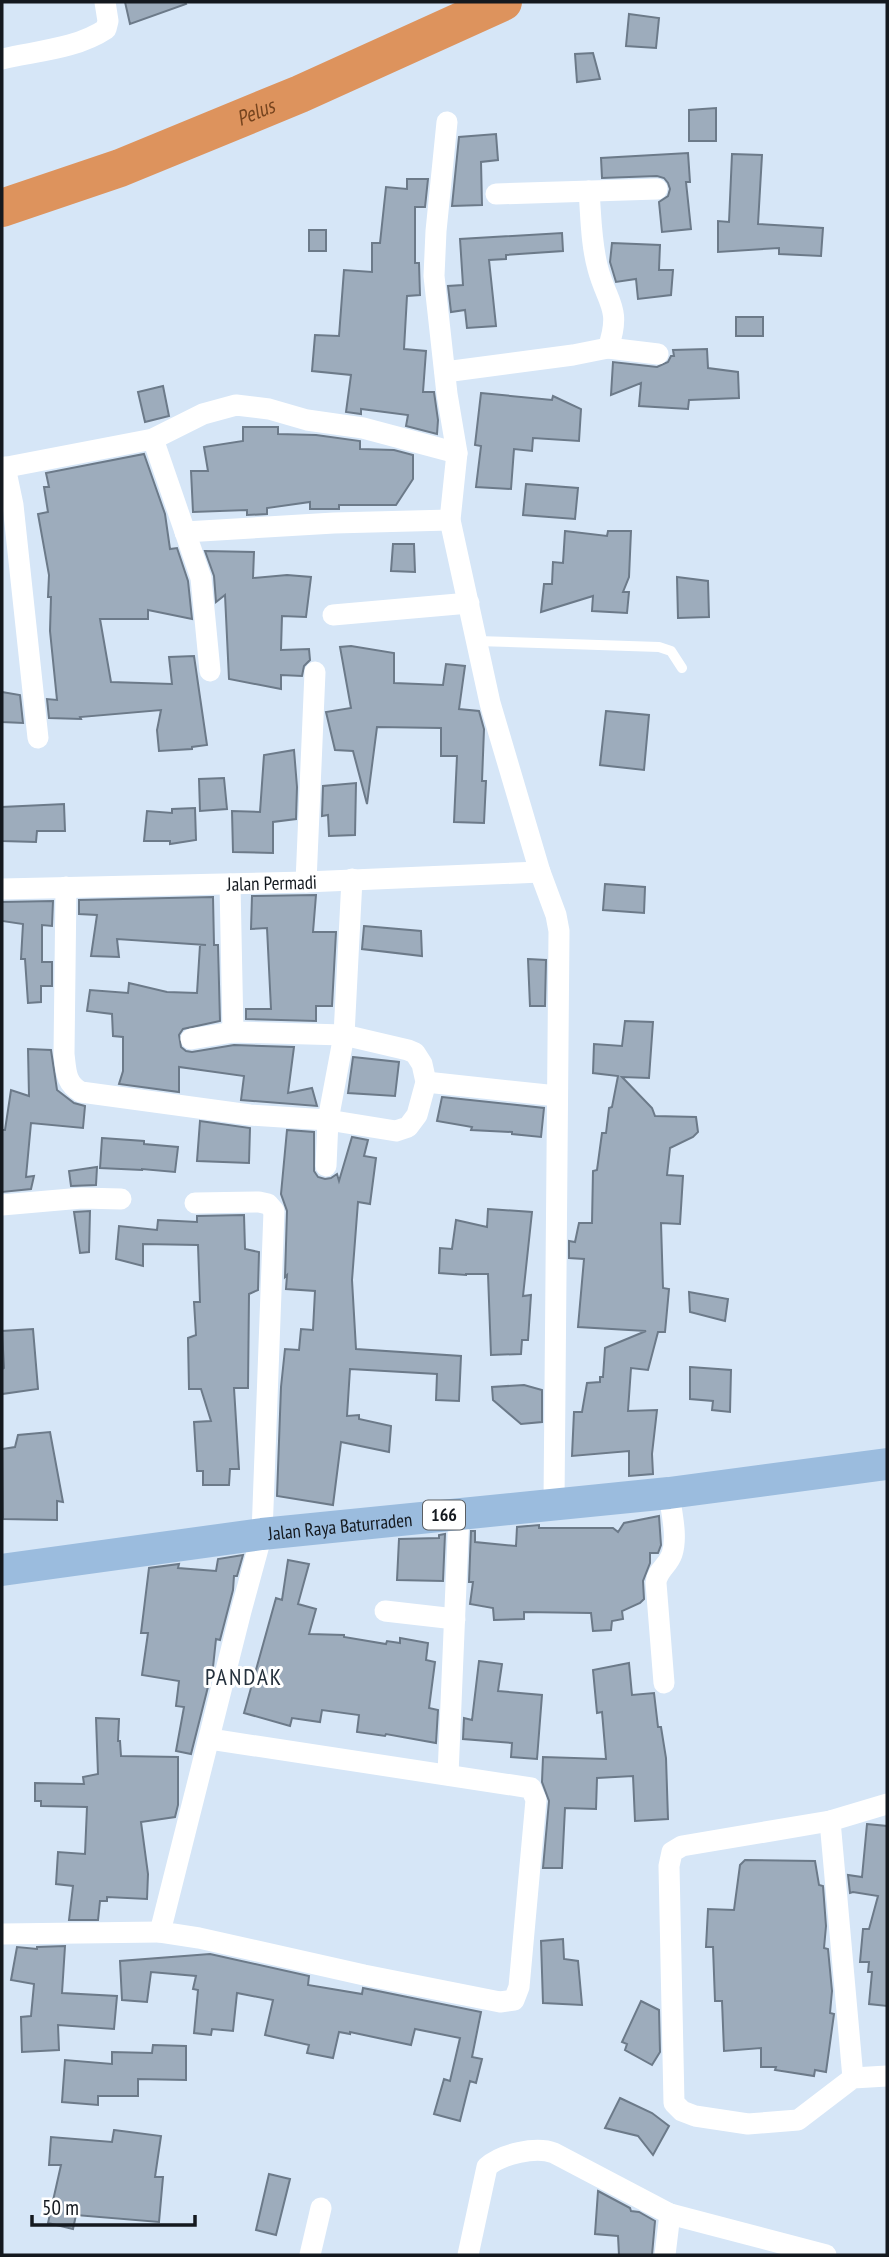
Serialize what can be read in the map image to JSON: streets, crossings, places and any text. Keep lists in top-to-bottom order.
{
  "streets": {
    "main road": ["166", "Jalan Raya Baturraden"],
    "street": ["Jalan Permadi"]
  },
  "districts": ["PANDAK"],
  "water": ["Pelus"],
  "scale_bar": "50 m"
}
